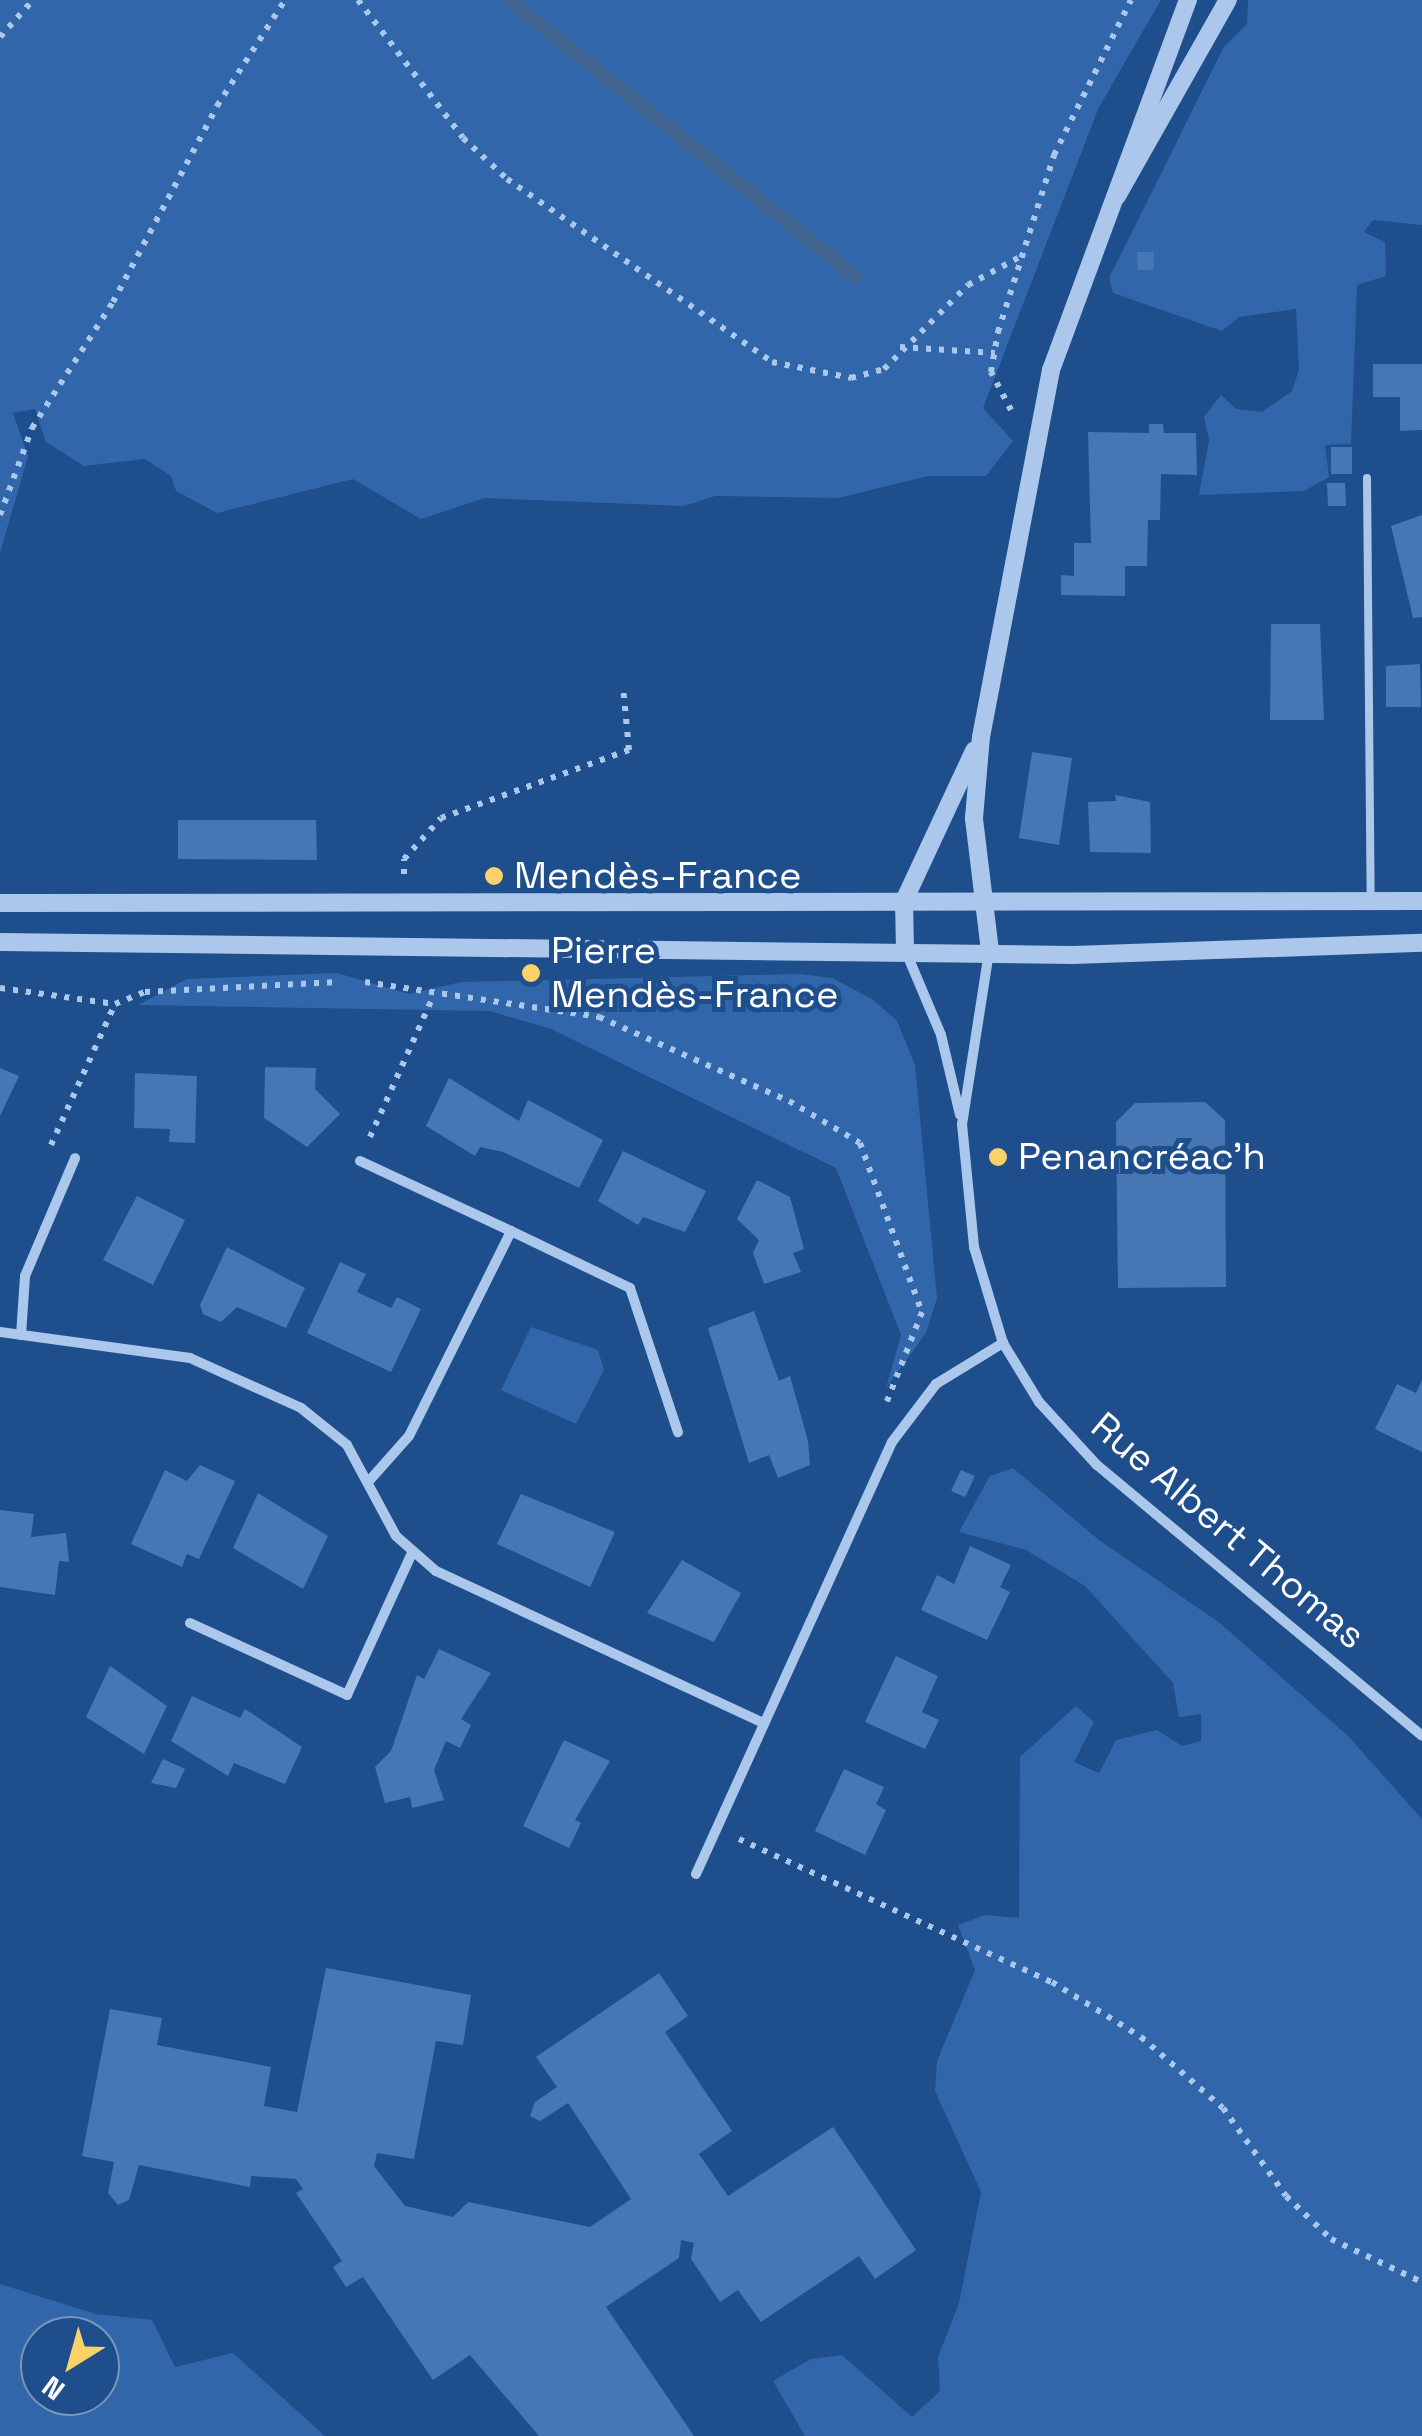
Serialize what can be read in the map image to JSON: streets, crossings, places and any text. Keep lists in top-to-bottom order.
{
  "streets": {
    "street": ["Rue Albert Thomas"]
  },
  "places": ["Mendès-France", "Pierre Mendès-France", "Penancréac'h"],
  "north": "bottom left"
}
